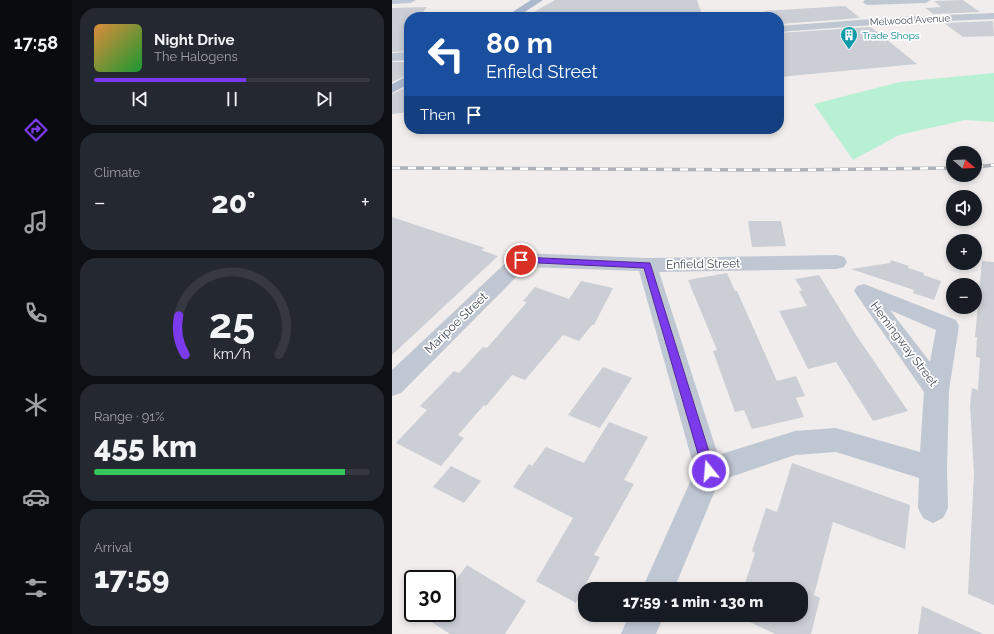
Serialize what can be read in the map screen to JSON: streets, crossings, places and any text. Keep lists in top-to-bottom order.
{
  "streets": {
    "street": ["Melwood Avenue", "Enfield Street", "Maripoe Street"]
  },
  "crossings": [
    ["Enfield Street", "Maripoe Street"]
  ],
  "places": {
    "building": ["Trade Shops"]
  },
  "north": "right",
  "page": {
    "tabs": "17:58",
    "turn": ["80 m", "Enfield Street"],
    "song": ["Night Drive", "The Halogens"],
    "then": "Then",
    "tile": [
      "Climate",
      ["Range · 91%", "455 km"],
      ["Arrival", "17:59"]
    ],
    "map_buttons": ["+", "−"],
    "heat": ["−", "20°", "+"],
    "limit": "30",
    "trip": "17:59 · 1 min · 130 m",
    "gauge": ["25", "km/h"]
  }
}
